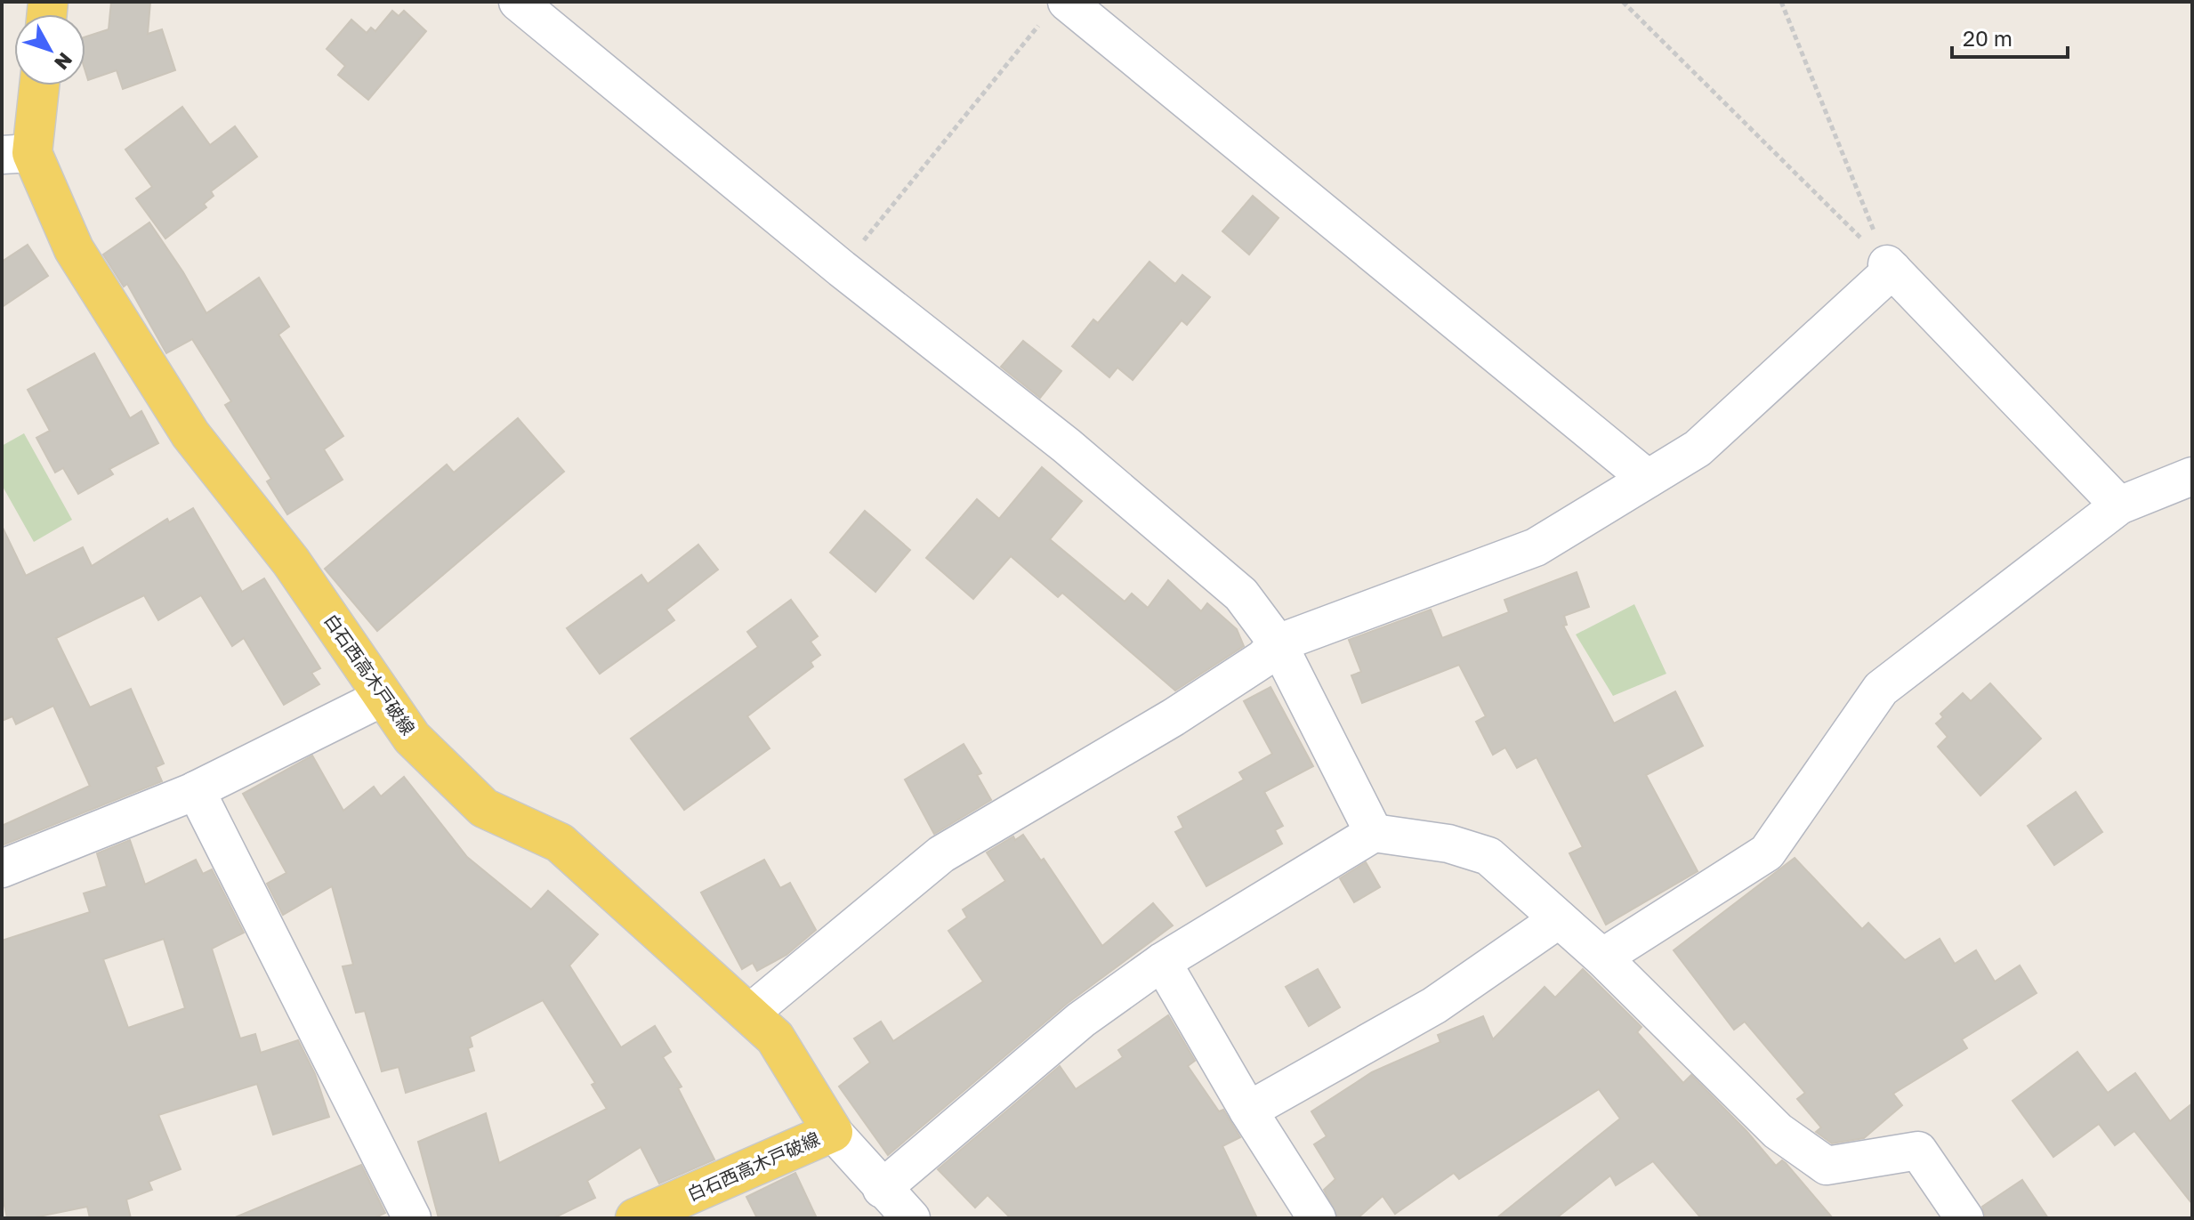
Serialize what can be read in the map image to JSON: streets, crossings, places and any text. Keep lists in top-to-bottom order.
{
  "streets": {
    "main road": ["白石西高木戸破線"]
  },
  "scale_bar": "20 m",
  "north": "bottom right"
}
